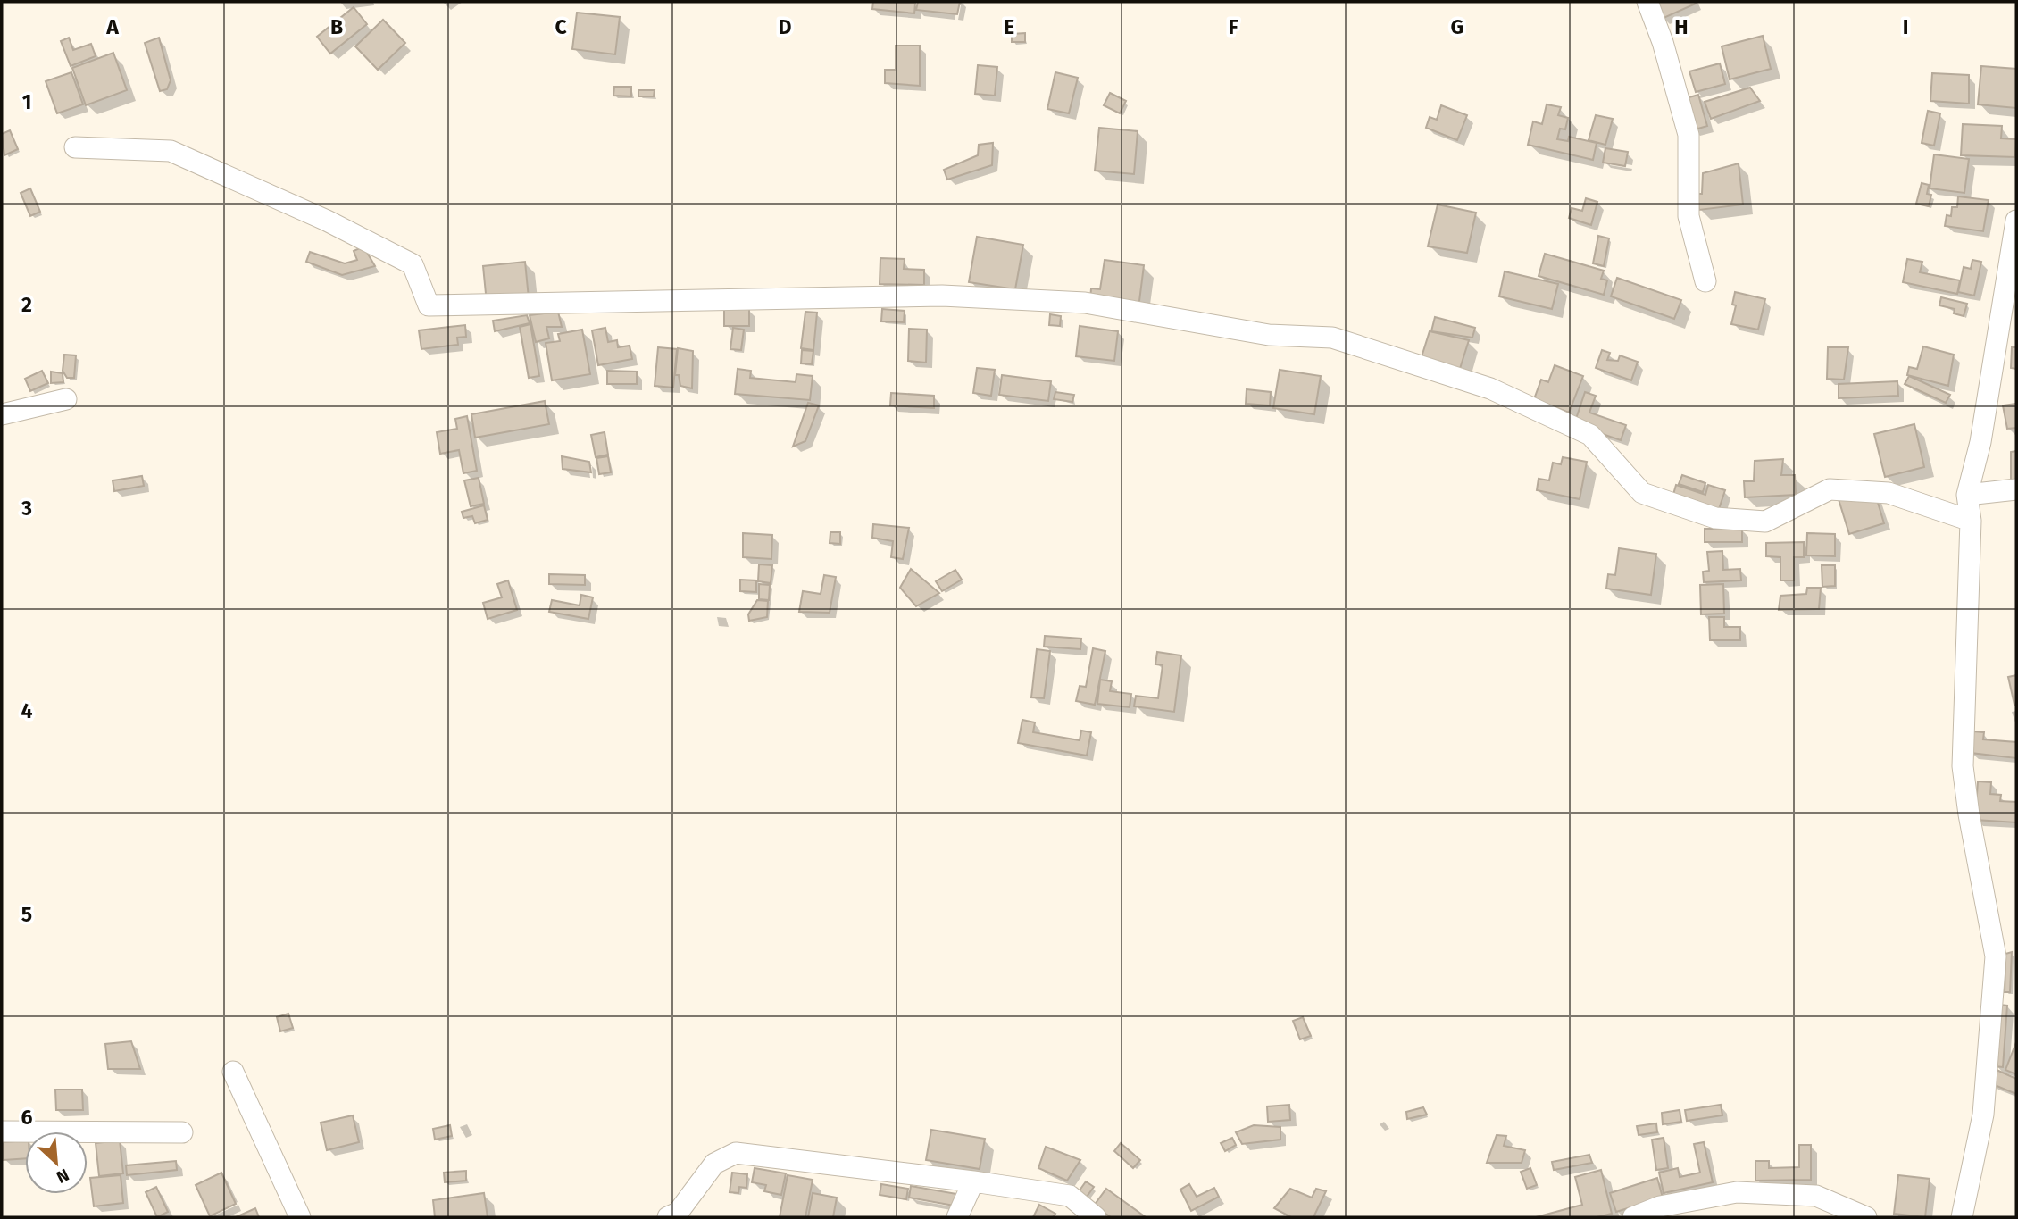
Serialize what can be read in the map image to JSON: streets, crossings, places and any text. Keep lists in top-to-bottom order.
{
  "north": "bottom right",
  "grid": {
    "columns": [
      "A",
      "B",
      "C",
      "D",
      "E",
      "F",
      "G",
      "H",
      "I"
    ],
    "rows": [
      "1",
      "2",
      "3",
      "4",
      "5",
      "6"
    ]
  }
}
